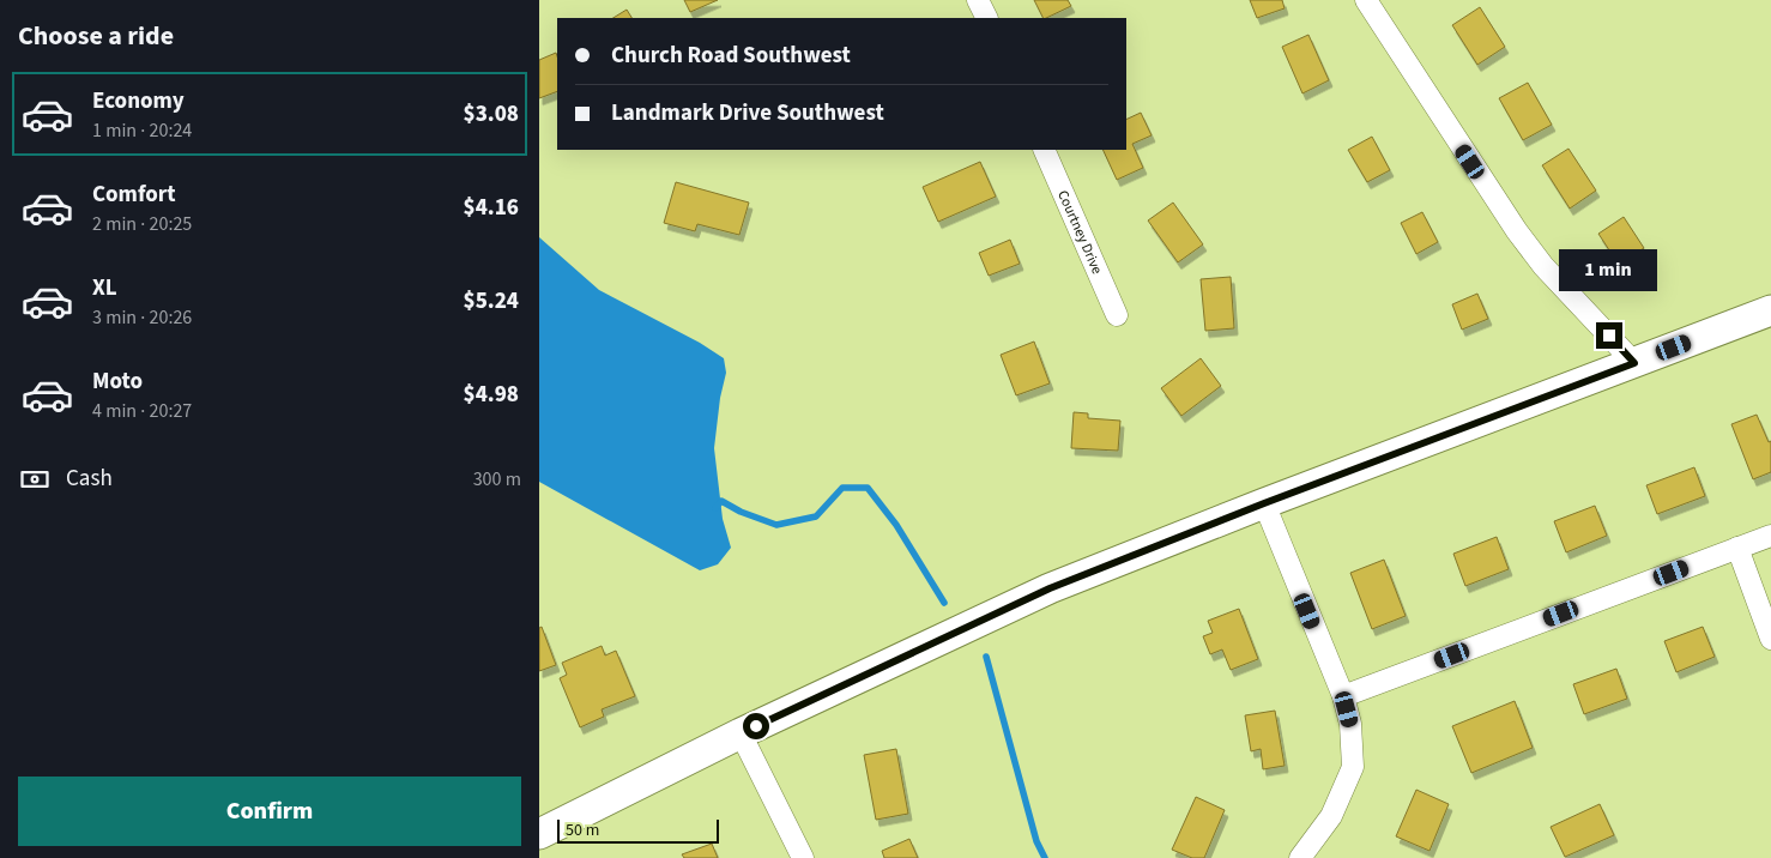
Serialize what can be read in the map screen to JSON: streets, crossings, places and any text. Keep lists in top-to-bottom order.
{
  "streets": {
    "street": ["Courtney Drive"]
  },
  "scale_bar": "50 m",
  "page": {
    "heading": "Choose a ride",
    "banner": ["Church Road Southwest", "Landmark Drive Southwest"],
    "list": [
      {
        "name": "Economy",
        "note": "1 min · 20:24",
        "value": "$3.08"
      },
      {
        "name": "Comfort",
        "note": "2 min · 20:25",
        "value": "$4.16"
      },
      {
        "name": "XL",
        "note": "3 min · 20:26",
        "value": "$5.24"
      },
      {
        "name": "Moto",
        "note": "4 min · 20:27",
        "value": "$4.98"
      }
    ],
    "bubble": "1 min",
    "pay": ["Cash", "300 m"],
    "buttons": "Confirm",
    "scale": "50 m"
  }
}
